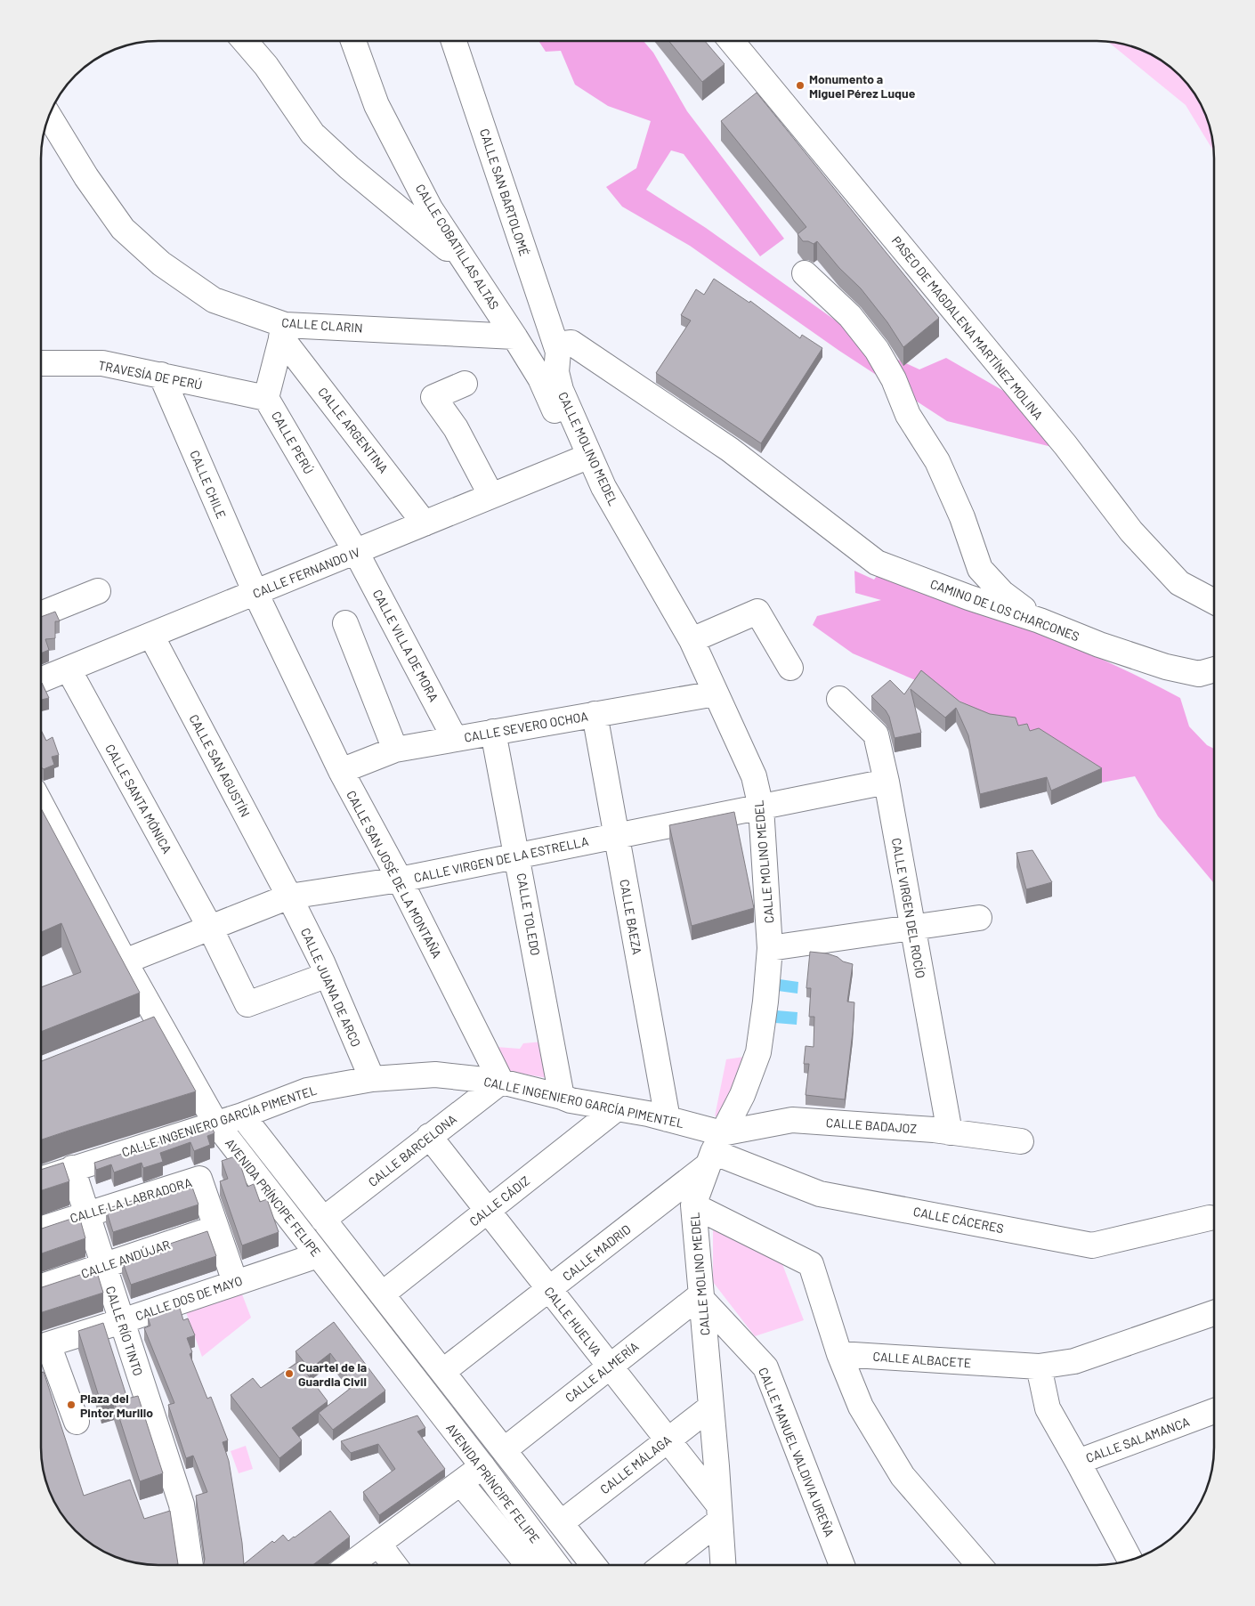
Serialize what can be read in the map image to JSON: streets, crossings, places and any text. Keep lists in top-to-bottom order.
{
  "streets": {
    "street": [
      "CALLE SAN BARTOLOMÉ",
      "CALLE COBATILLAS ALTAS",
      "CALLE CLARIN",
      "PASEO DE MAGDALENA MARTÍNEZ MOLINA",
      "TRAVESÍA DE PERÚ",
      "CALLE ARGENTINA",
      "CALLE PERÚ",
      "CALLE MOLINO MEDEL",
      "CALLE CHILE",
      "CALLE FERNANDO IV",
      "CAMINO DE LOS CHARCONES",
      "CALLE VILLA DE MORA",
      "CALLE SEVERO OCHOA",
      "CALLE SAN AGUSTÍN",
      "CALLE SANTA MÓNICA",
      "CALLE VIRGEN DE LA ESTRELLA",
      "CALLE SAN JOSÉ DE LA MONTAÑA",
      "CALLE VIRGEN DEL ROCÍO",
      "CALLE TOLEDO",
      "CALLE BAEZA",
      "CALLE JUANA DE ARCO",
      "CALLE INGENIERO GARCÍA PIMENTEL",
      "CALLE BADAJOZ",
      "CALLE BARCELONA",
      "AVENIDA PRÍNCIPE FELIPE",
      "CALLE LA LABRADORA",
      "CALLE CÁDIZ",
      "CALLE CÁCERES",
      "CALLE MADRID",
      "CALLE ANDÚJAR",
      "CALLE DOS DE MAYO",
      "CALLE HUELVA",
      "CALLE RÍO TINTO",
      "CALLE ALBACETE",
      "CALLE ALMERÍA",
      "CALLE SALAMANCA",
      "CALLE MANUEL VALDIVIA UREÑA",
      "CALLE MÁLAGA"
    ]
  },
  "crossings": [
    ["CALLE SAN BARTOLOMÉ", "CALLE MOLINO MEDEL"],
    ["CALLE SAN BARTOLOMÉ", "CAMINO DE LOS CHARCONES"],
    ["CALLE COBATILLAS ALTAS", "CALLE CLARIN"],
    ["CALLE CLARIN", "CALLE ARGENTINA"],
    ["CALLE CLARIN", "CALLE PERÚ"],
    ["TRAVESÍA DE PERÚ", "CALLE PERÚ"],
    ["TRAVESÍA DE PERÚ", "CALLE CHILE"],
    ["CALLE ARGENTINA", "CALLE PERÚ"],
    ["CALLE ARGENTINA", "CALLE FERNANDO IV"],
    ["CALLE PERÚ", "CALLE FERNANDO IV"],
    ["CALLE PERÚ", "CALLE VILLA DE MORA"],
    ["CALLE MOLINO MEDEL", "CAMINO DE LOS CHARCONES"],
    ["CALLE MOLINO MEDEL", "CALLE SEVERO OCHOA"],
    ["CALLE MOLINO MEDEL", "CALLE VIRGEN DE LA ESTRELLA"],
    ["CALLE MOLINO MEDEL", "CALLE INGENIERO GARCÍA PIMENTEL"],
    ["CALLE MOLINO MEDEL", "CALLE BADAJOZ"],
    ["CALLE MOLINO MEDEL", "CALLE CÁCERES"],
    ["CALLE MOLINO MEDEL", "CALLE MADRID"],
    ["CALLE MOLINO MEDEL", "CALLE HUELVA"],
    ["CALLE MOLINO MEDEL", "CALLE ALMERÍA"],
    ["CALLE MOLINO MEDEL", "CALLE MANUEL VALDIVIA UREÑA"],
    ["CALLE MOLINO MEDEL", "CALLE MÁLAGA"],
    ["CALLE CHILE", "CALLE FERNANDO IV"],
    ["CALLE CHILE", "CALLE SAN JOSÉ DE LA MONTAÑA"],
    ["CALLE FERNANDO IV", "CALLE VILLA DE MORA"],
    ["CALLE FERNANDO IV", "CALLE SAN AGUSTÍN"],
    ["CALLE FERNANDO IV", "CALLE SANTA MÓNICA"],
    ["CALLE FERNANDO IV", "CALLE SAN JOSÉ DE LA MONTAÑA"],
    ["CALLE VILLA DE MORA", "CALLE SEVERO OCHOA"],
    ["CALLE SEVERO OCHOA", "CALLE SAN JOSÉ DE LA MONTAÑA"],
    ["CALLE SEVERO OCHOA", "CALLE TOLEDO"],
    ["CALLE SEVERO OCHOA", "CALLE BAEZA"],
    ["CALLE SAN AGUSTÍN", "CALLE VIRGEN DE LA ESTRELLA"],
    ["CALLE SAN AGUSTÍN", "CALLE JUANA DE ARCO"],
    ["CALLE SANTA MÓNICA", "CALLE VIRGEN DE LA ESTRELLA"],
    ["CALLE SANTA MÓNICA", "CALLE JUANA DE ARCO"],
    ["CALLE VIRGEN DE LA ESTRELLA", "CALLE SAN JOSÉ DE LA MONTAÑA"],
    ["CALLE VIRGEN DE LA ESTRELLA", "CALLE VIRGEN DEL ROCÍO"],
    ["CALLE VIRGEN DE LA ESTRELLA", "CALLE TOLEDO"],
    ["CALLE VIRGEN DE LA ESTRELLA", "CALLE BAEZA"],
    ["CALLE VIRGEN DE LA ESTRELLA", "CALLE JUANA DE ARCO"],
    ["CALLE VIRGEN DE LA ESTRELLA", "AVENIDA PRÍNCIPE FELIPE"],
    ["CALLE SAN JOSÉ DE LA MONTAÑA", "CALLE INGENIERO GARCÍA PIMENTEL"],
    ["CALLE SAN JOSÉ DE LA MONTAÑA", "CALLE BARCELONA"],
    ["CALLE VIRGEN DEL ROCÍO", "CALLE BADAJOZ"],
    ["CALLE TOLEDO", "CALLE INGENIERO GARCÍA PIMENTEL"],
    ["CALLE BAEZA", "CALLE INGENIERO GARCÍA PIMENTEL"],
    ["CALLE JUANA DE ARCO", "CALLE INGENIERO GARCÍA PIMENTEL"],
    ["CALLE INGENIERO GARCÍA PIMENTEL", "CALLE BADAJOZ"],
    ["CALLE INGENIERO GARCÍA PIMENTEL", "CALLE BARCELONA"],
    ["CALLE INGENIERO GARCÍA PIMENTEL", "AVENIDA PRÍNCIPE FELIPE"],
    ["CALLE INGENIERO GARCÍA PIMENTEL", "CALLE CÁDIZ"],
    ["CALLE INGENIERO GARCÍA PIMENTEL", "CALLE CÁCERES"],
    ["CALLE INGENIERO GARCÍA PIMENTEL", "CALLE MADRID"],
    ["CALLE INGENIERO GARCÍA PIMENTEL", "CALLE RÍO TINTO"],
    ["CALLE BADAJOZ", "CALLE CÁCERES"],
    ["CALLE BADAJOZ", "CALLE MADRID"],
    ["CALLE BARCELONA", "AVENIDA PRÍNCIPE FELIPE"],
    ["CALLE BARCELONA", "CALLE HUELVA"],
    ["AVENIDA PRÍNCIPE FELIPE", "CALLE CÁDIZ"],
    ["AVENIDA PRÍNCIPE FELIPE", "CALLE MADRID"],
    ["AVENIDA PRÍNCIPE FELIPE", "CALLE DOS DE MAYO"],
    ["AVENIDA PRÍNCIPE FELIPE", "CALLE ALMERÍA"],
    ["AVENIDA PRÍNCIPE FELIPE", "CALLE MÁLAGA"],
    ["CALLE LA LABRADORA", "CALLE ANDÚJAR"],
    ["CALLE LA LABRADORA", "CALLE DOS DE MAYO"],
    ["CALLE LA LABRADORA", "CALLE RÍO TINTO"],
    ["CALLE CÁDIZ", "CALLE HUELVA"],
    ["CALLE CÁCERES", "CALLE MADRID"],
    ["CALLE MADRID", "CALLE HUELVA"],
    ["CALLE ANDÚJAR", "CALLE RÍO TINTO"],
    ["CALLE DOS DE MAYO", "CALLE RÍO TINTO"],
    ["CALLE HUELVA", "CALLE ALMERÍA"],
    ["CALLE HUELVA", "CALLE MÁLAGA"],
    ["CALLE ALMERÍA", "CALLE MANUEL VALDIVIA UREÑA"]
  ],
  "places": ["Monumento a Miguel Pérez Luque", "Cuartel de la Guardia Civil", "Plaza del Pintor Murillo"]
}
